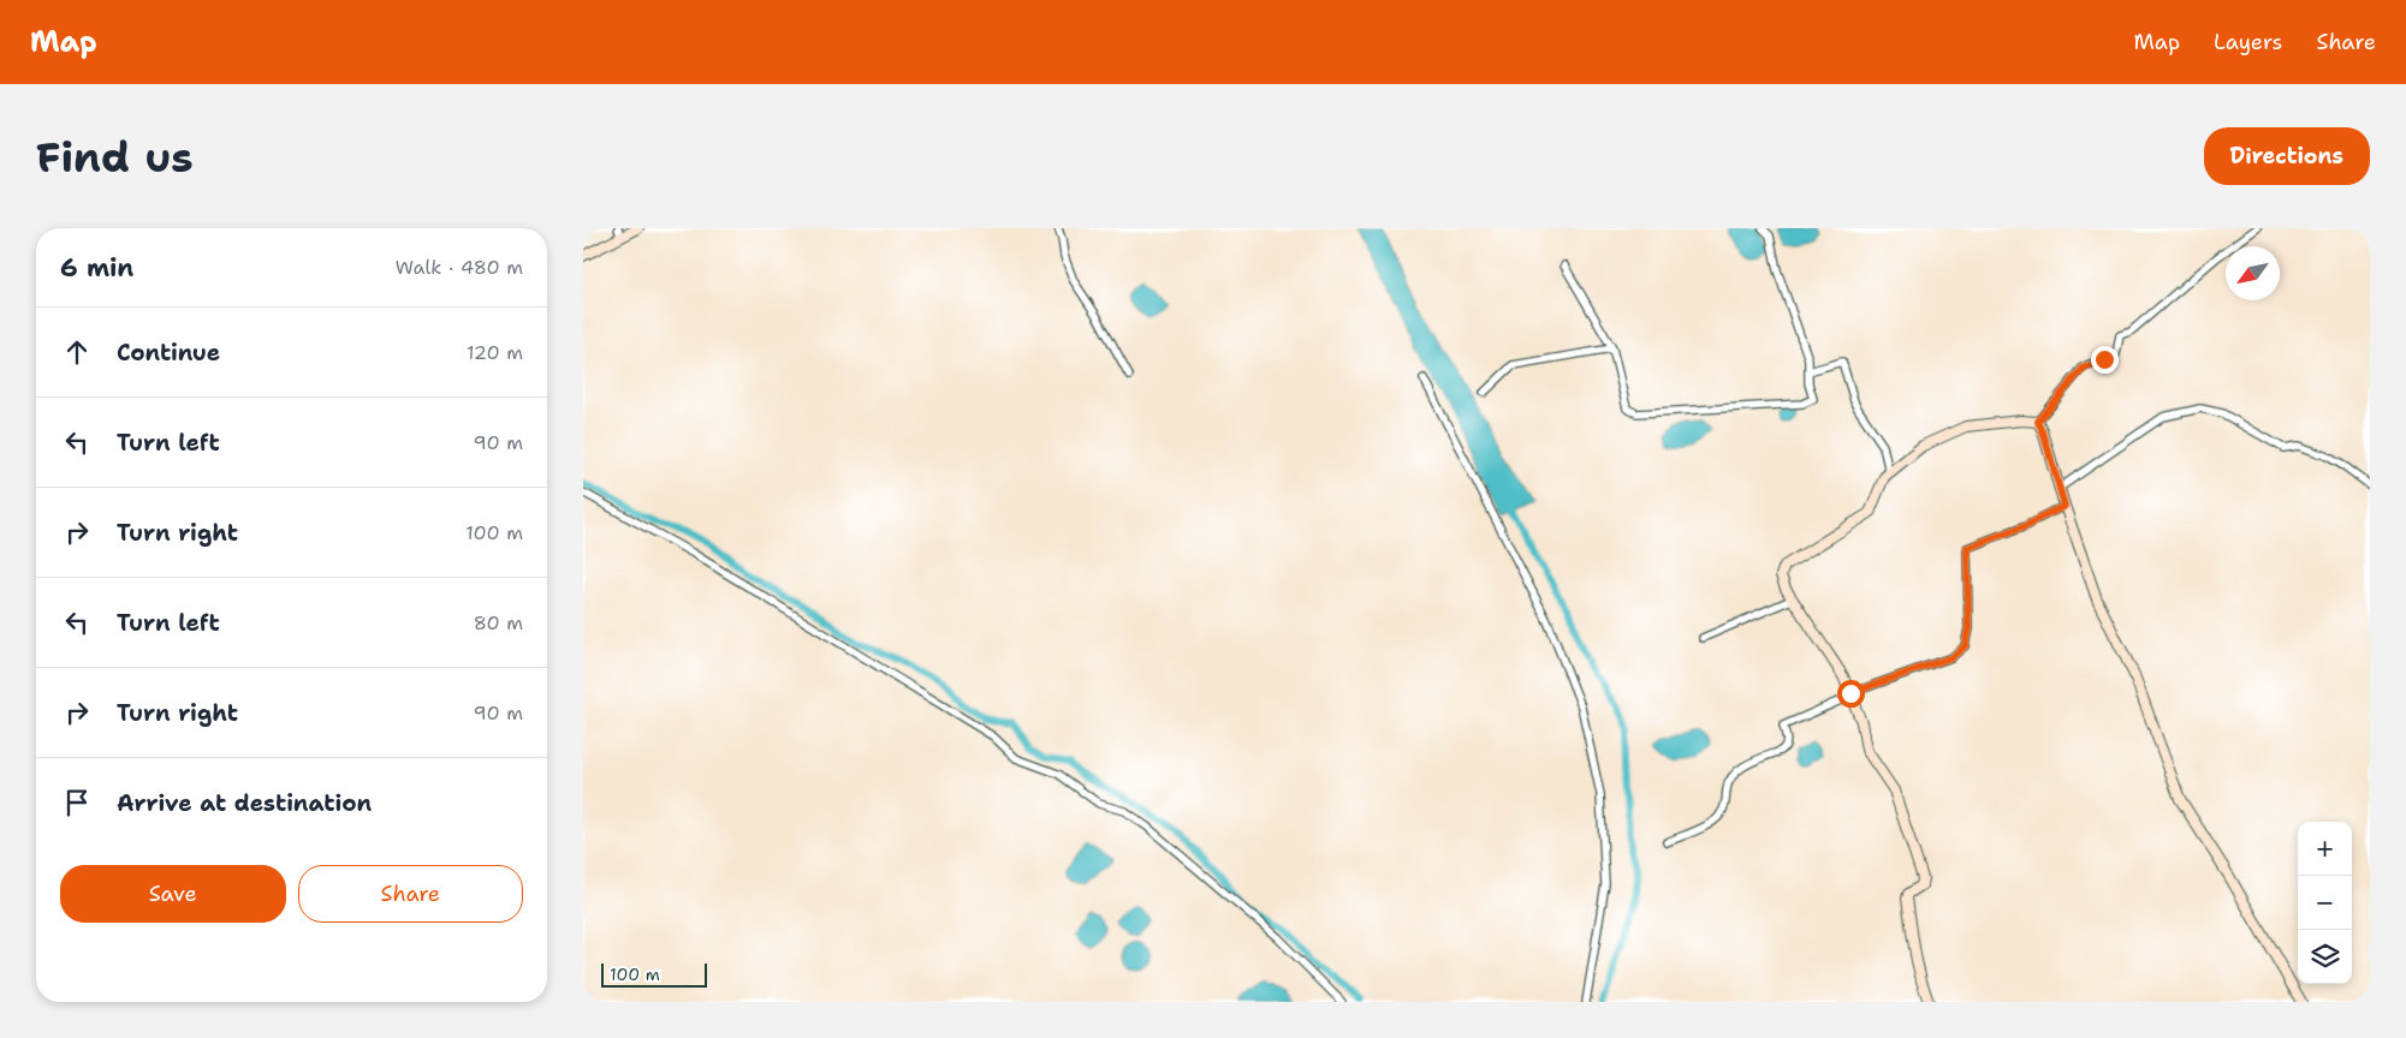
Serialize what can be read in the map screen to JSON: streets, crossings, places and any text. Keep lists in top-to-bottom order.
{
  "scale_bar": "100 m",
  "north": "bottom left",
  "page": {
    "header": "Map",
    "nav": ["Map", "Layers", "Share"],
    "buttons": [
      "Directions",
      ["Save", "Share"]
    ],
    "title": "Find us",
    "heading": ["6 min", "Walk · 480 m"],
    "list": [
      ["Continue", "120 m"],
      ["Turn left", "90 m"],
      ["Turn right", "100 m"],
      ["Turn left", "80 m"],
      ["Turn right", "90 m"],
      "Arrive at destination"
    ],
    "map_buttons": ["+", "−"],
    "scale": "100 m"
  }
}
